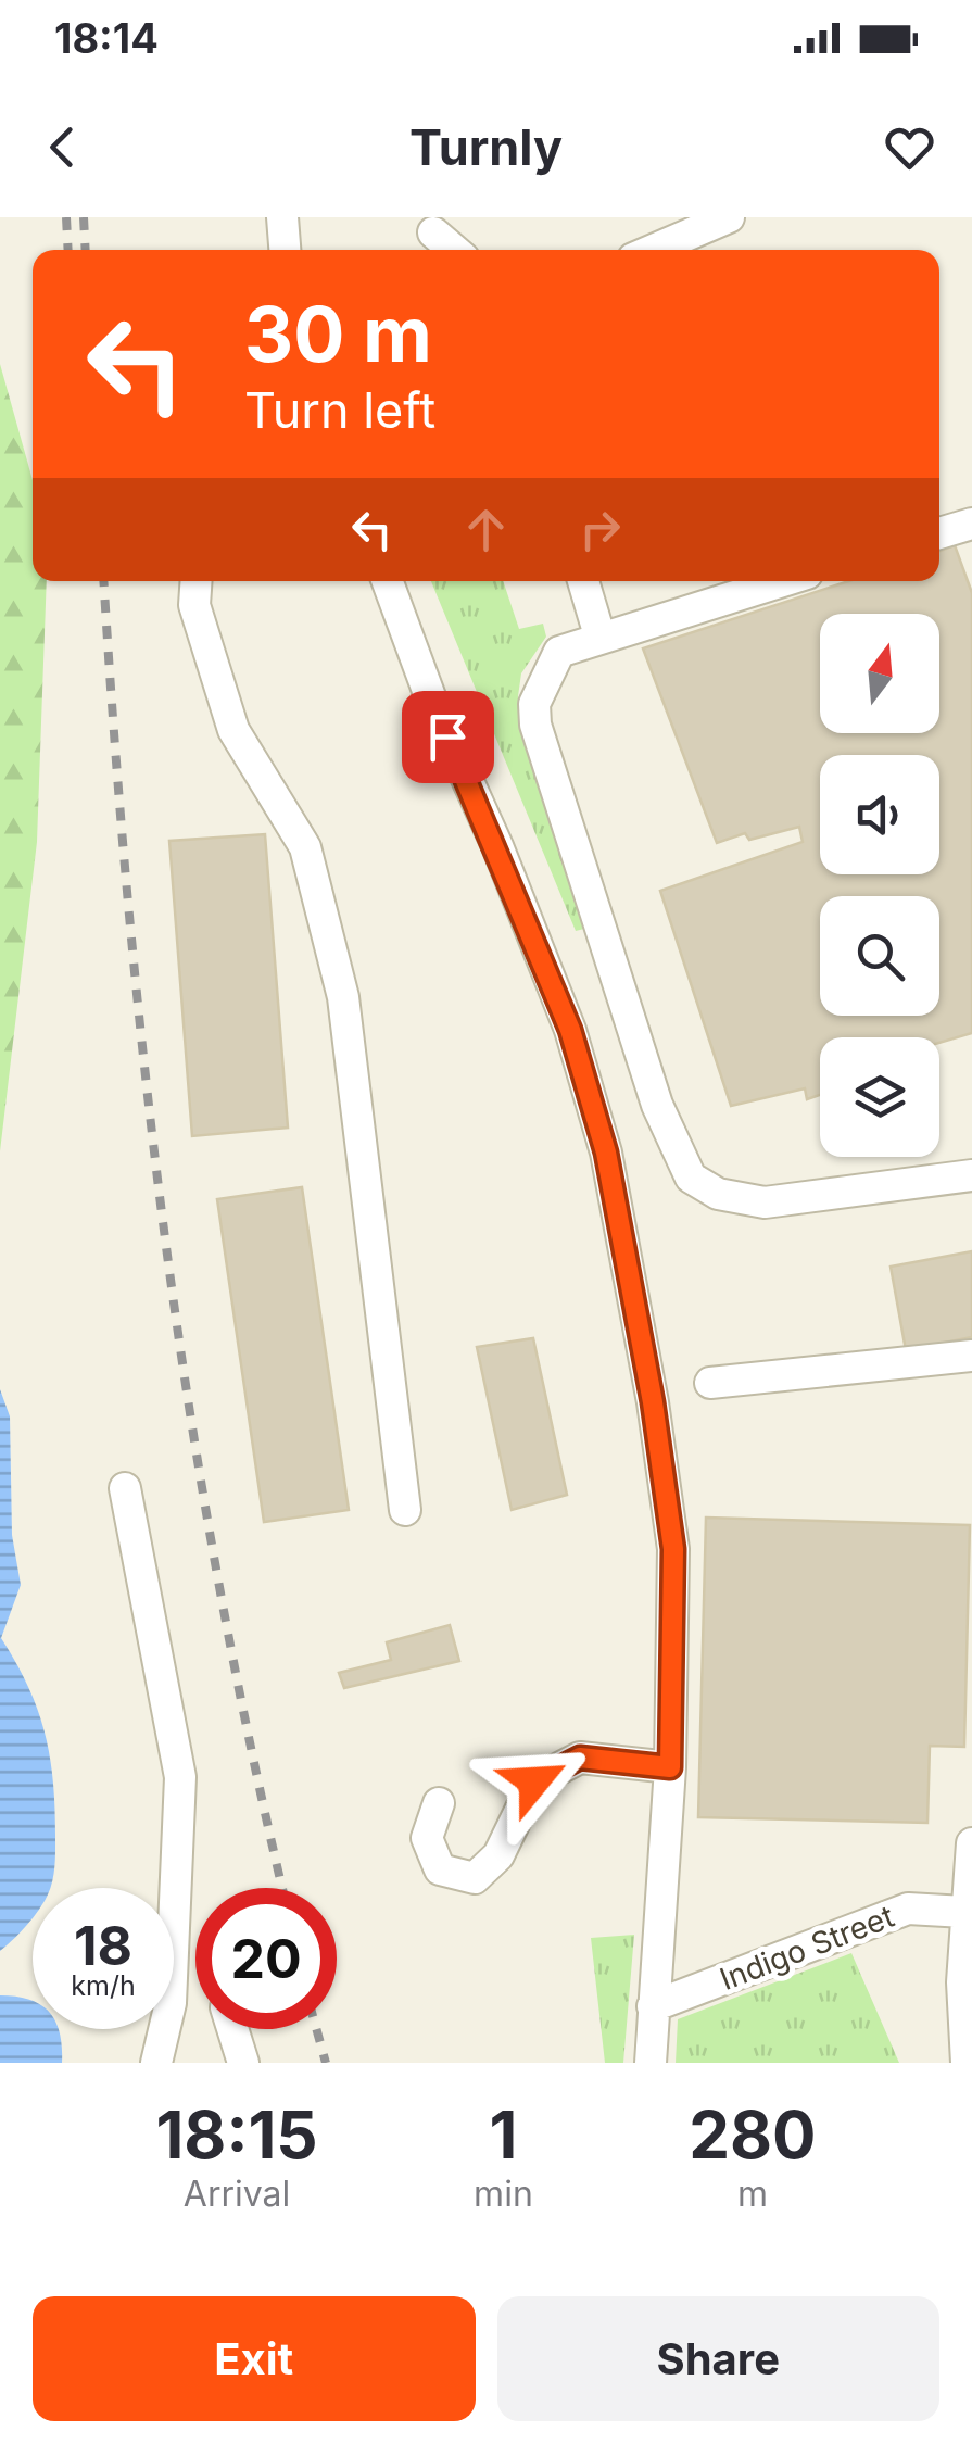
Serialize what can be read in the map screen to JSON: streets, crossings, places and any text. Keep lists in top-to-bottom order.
{
  "streets": {
    "street": ["Indigo Street"]
  },
  "north": "top",
  "page": {
    "status": "18:14",
    "header": "Turnly",
    "turn": ["30 m", "Turn left"],
    "speed": "18 km/h",
    "limit": "20",
    "eta": [
      "18:15",
      "Arrival",
      "1",
      "min",
      "280",
      "m"
    ],
    "buttons": ["Exit", "Share"]
  }
}
